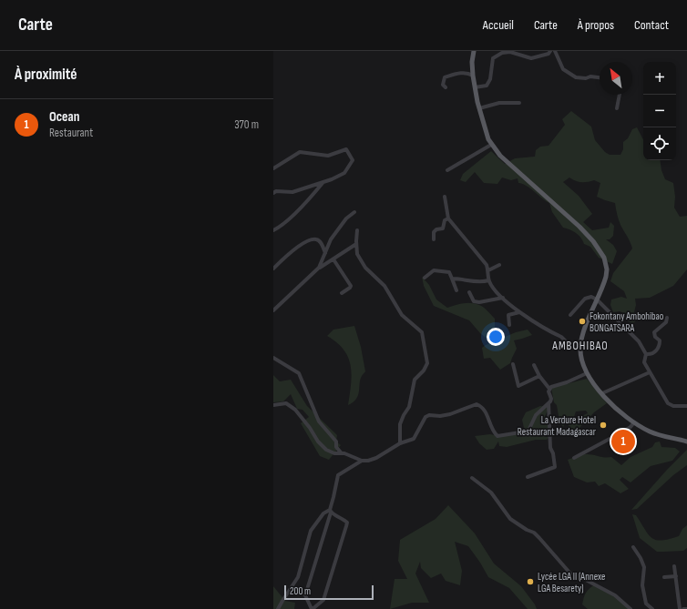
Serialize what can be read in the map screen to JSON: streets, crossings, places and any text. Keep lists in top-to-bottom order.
{
  "districts": ["AMBOHIBAO"],
  "places": ["Fokontany Ambohibao BONGATSARA", "La Verdure Hotel Restaurant Madagascar", "Lycée LGA II (Annexe LGA Besarety)"],
  "scale_bar": "200 m",
  "north": "top left",
  "page": {
    "header": "Carte",
    "nav": [
      "Accueil",
      "Carte",
      "À propos",
      "Contact"
    ],
    "heading": "À proximité",
    "map_buttons": ["+", "−"],
    "list": [
      {
        "mark": "1",
        "name": "Ocean",
        "note": "Restaurant",
        "value": "370 m"
      }
    ],
    "pins": "1",
    "scale": "200 m"
  }
}
